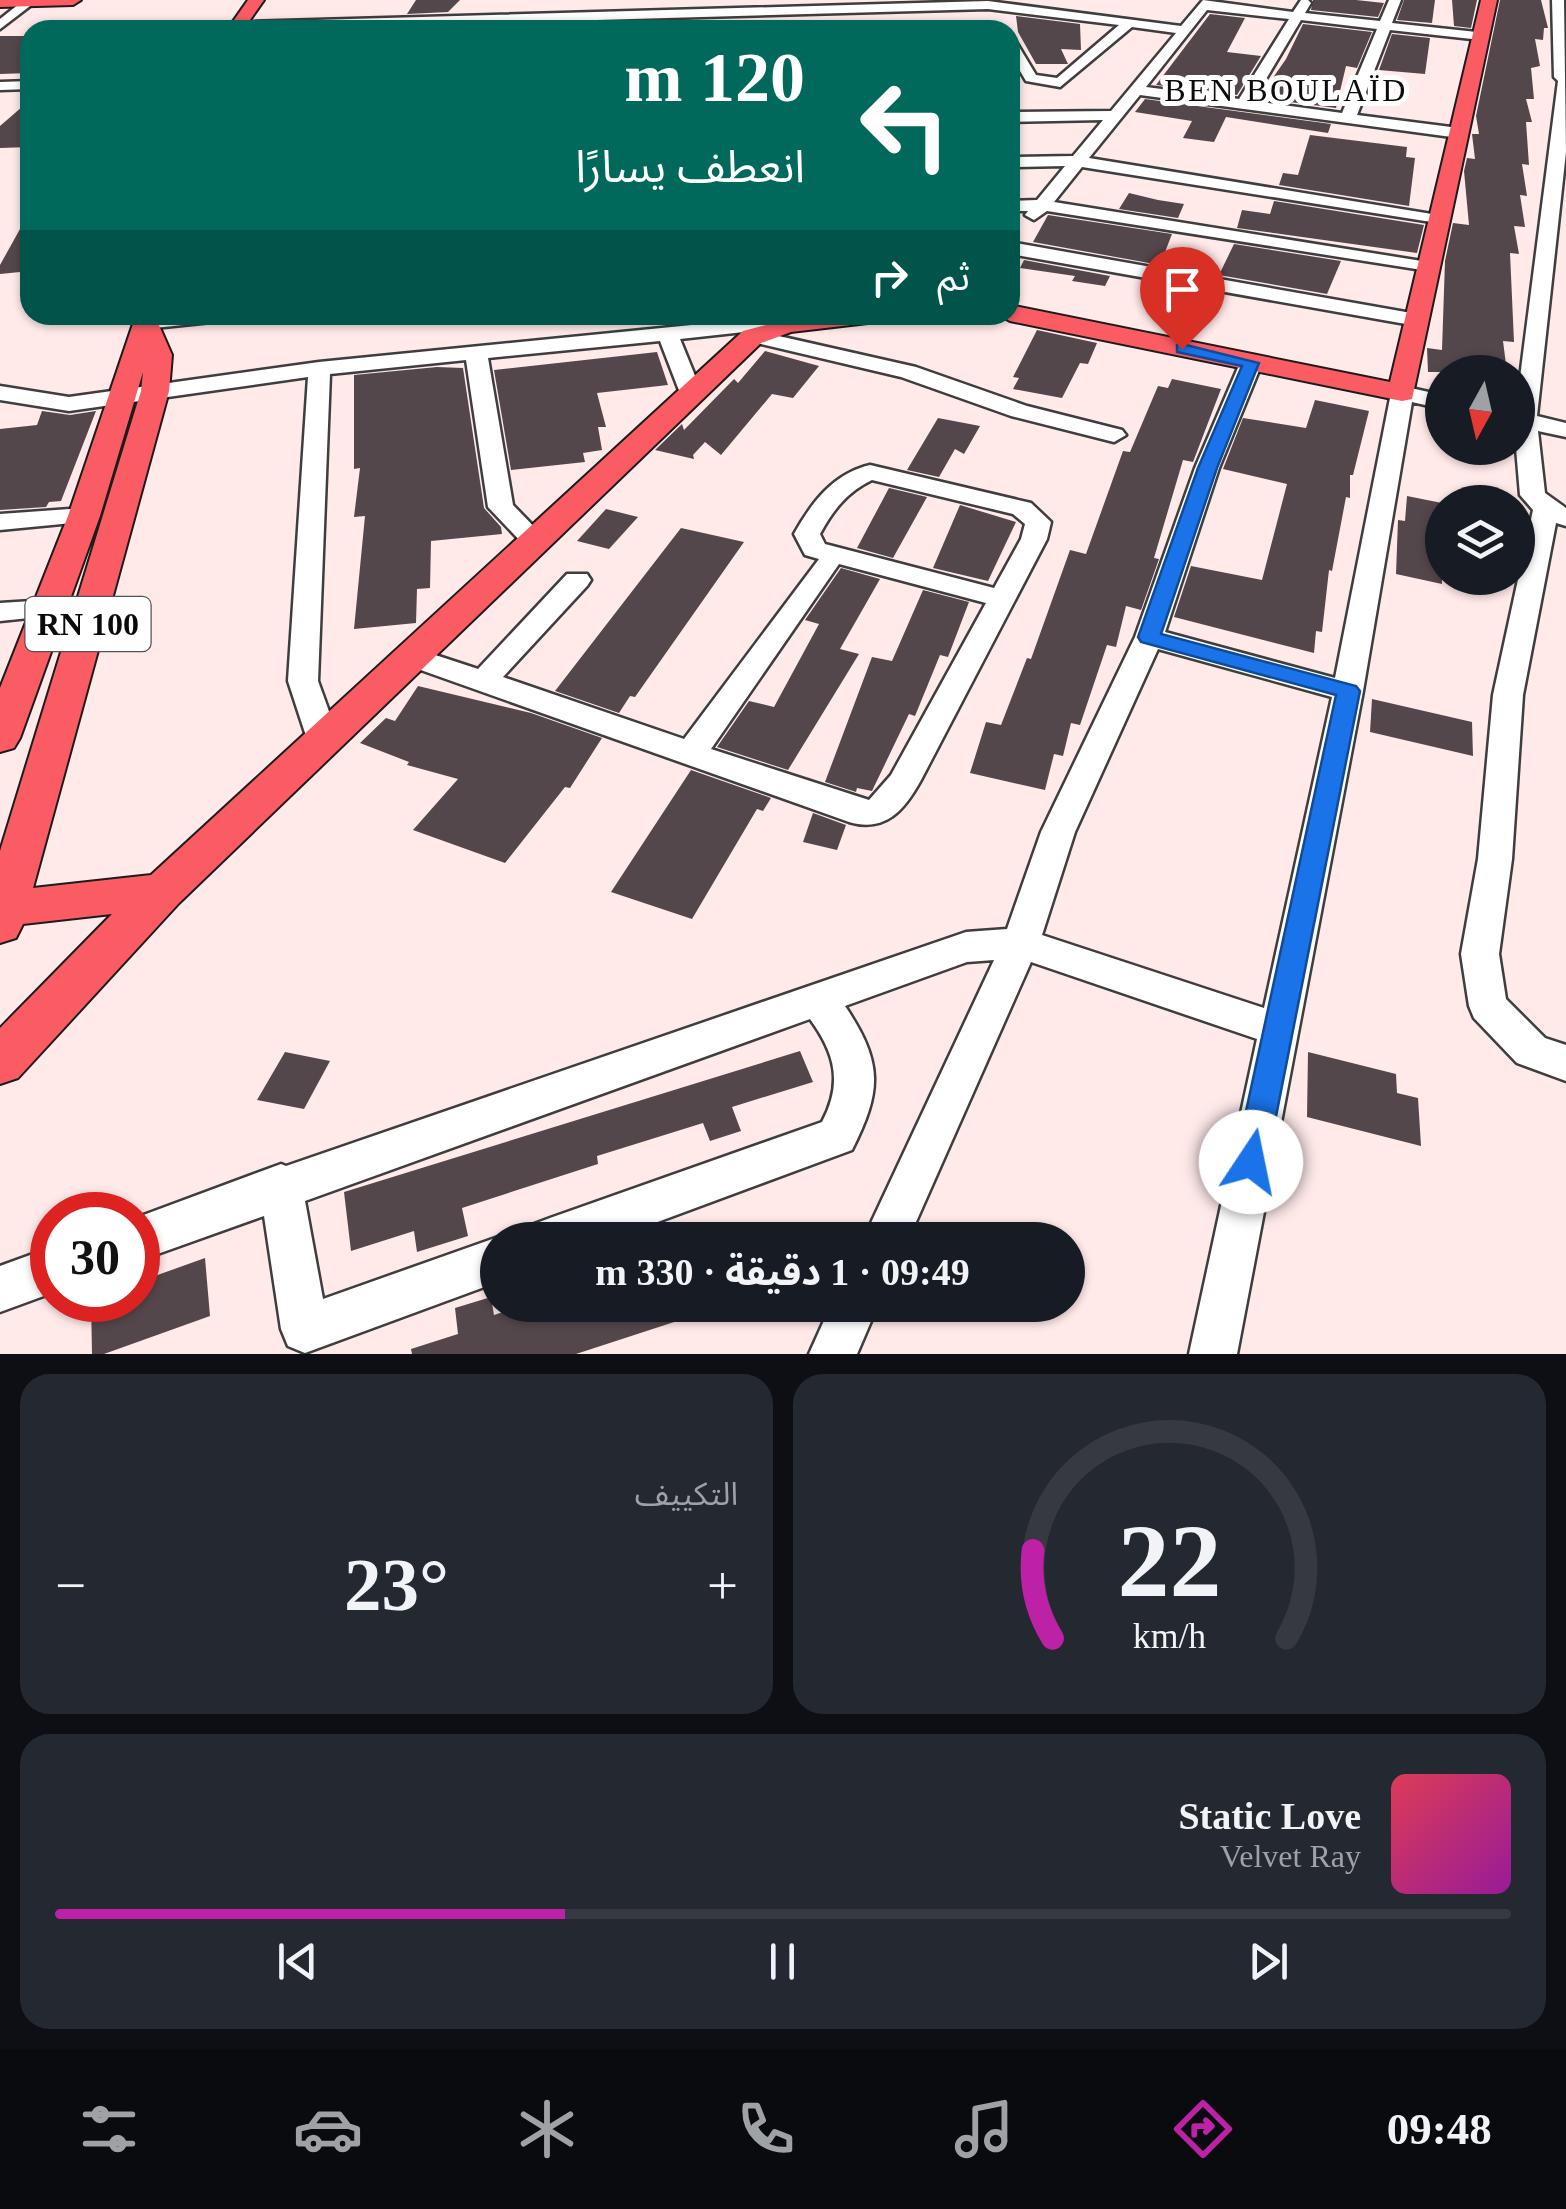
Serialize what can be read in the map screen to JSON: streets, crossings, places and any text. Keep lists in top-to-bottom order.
{
  "streets": {
    "main road": ["RN 100"]
  },
  "districts": ["BEN BOULAÏD"],
  "north": "bottom",
  "page": {
    "turn": ["120 m", "انعطف يسارًا"],
    "then": "ثم",
    "limit": "30",
    "trip": "09:49 · 1 دقيقة · 330 m",
    "tile": "التكييف",
    "heat": ["−", "23°", "+"],
    "song": ["Static Love", "Velvet Ray"],
    "tabs": "09:48",
    "gauge": ["22", "km/h"]
  }
}
